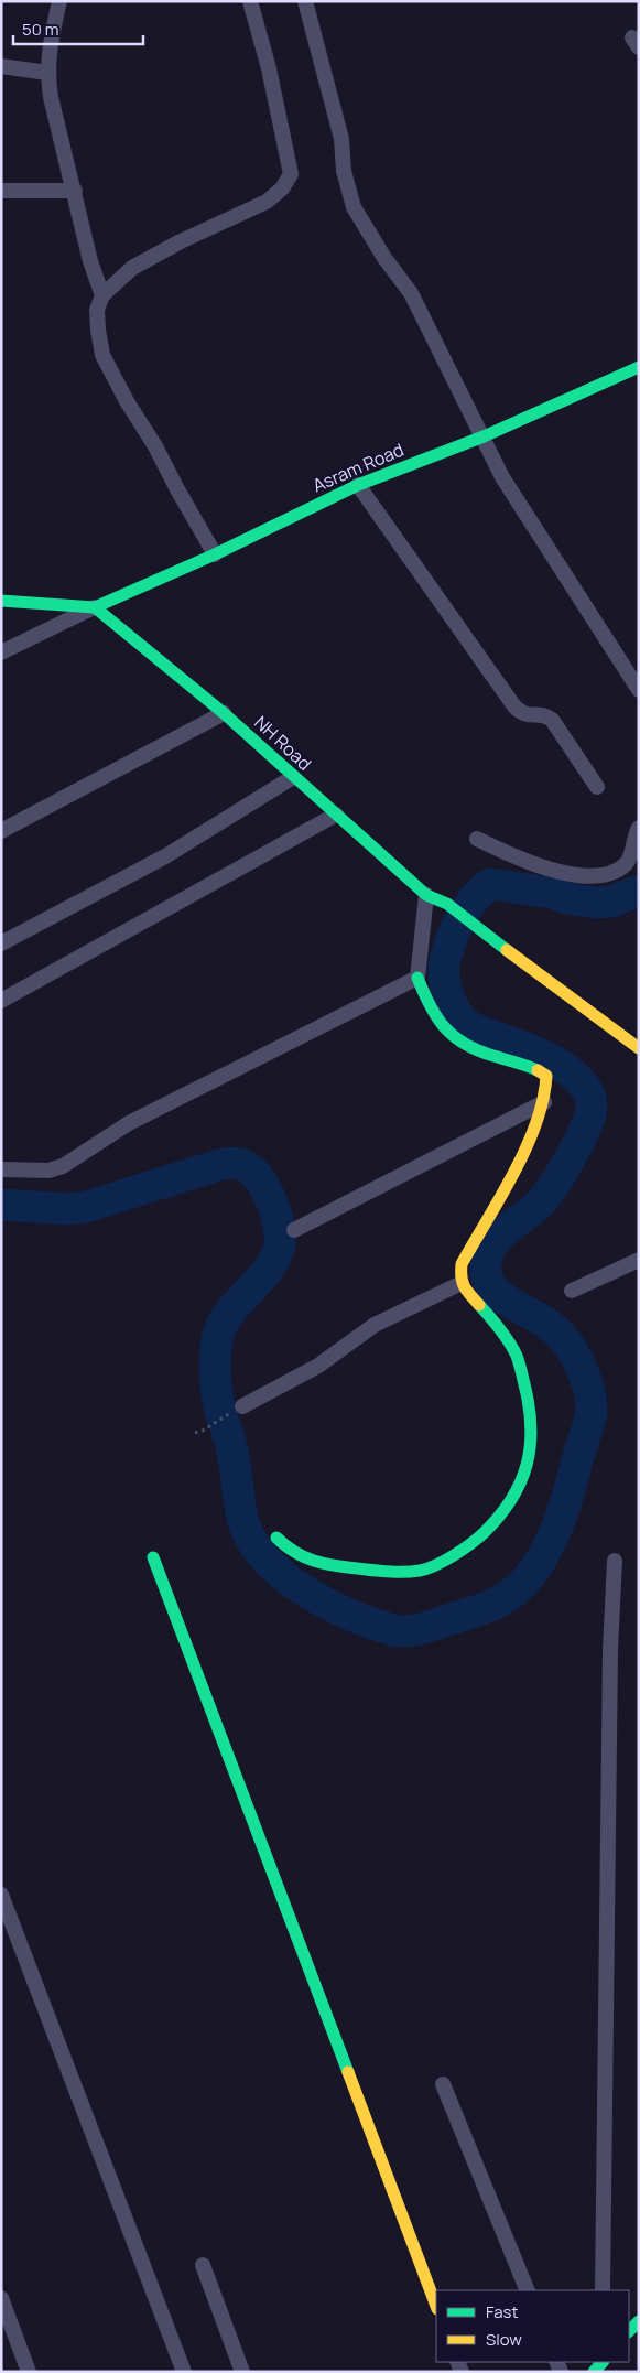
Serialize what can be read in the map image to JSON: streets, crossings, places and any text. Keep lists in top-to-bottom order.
{
  "streets": {
    "street": ["Asram Road", "NH Road"]
  },
  "crossings": [
    ["Asram Road", "NH Road"]
  ],
  "legend": ["Fast", "Slow"],
  "scale_bar": "50 m"
}
